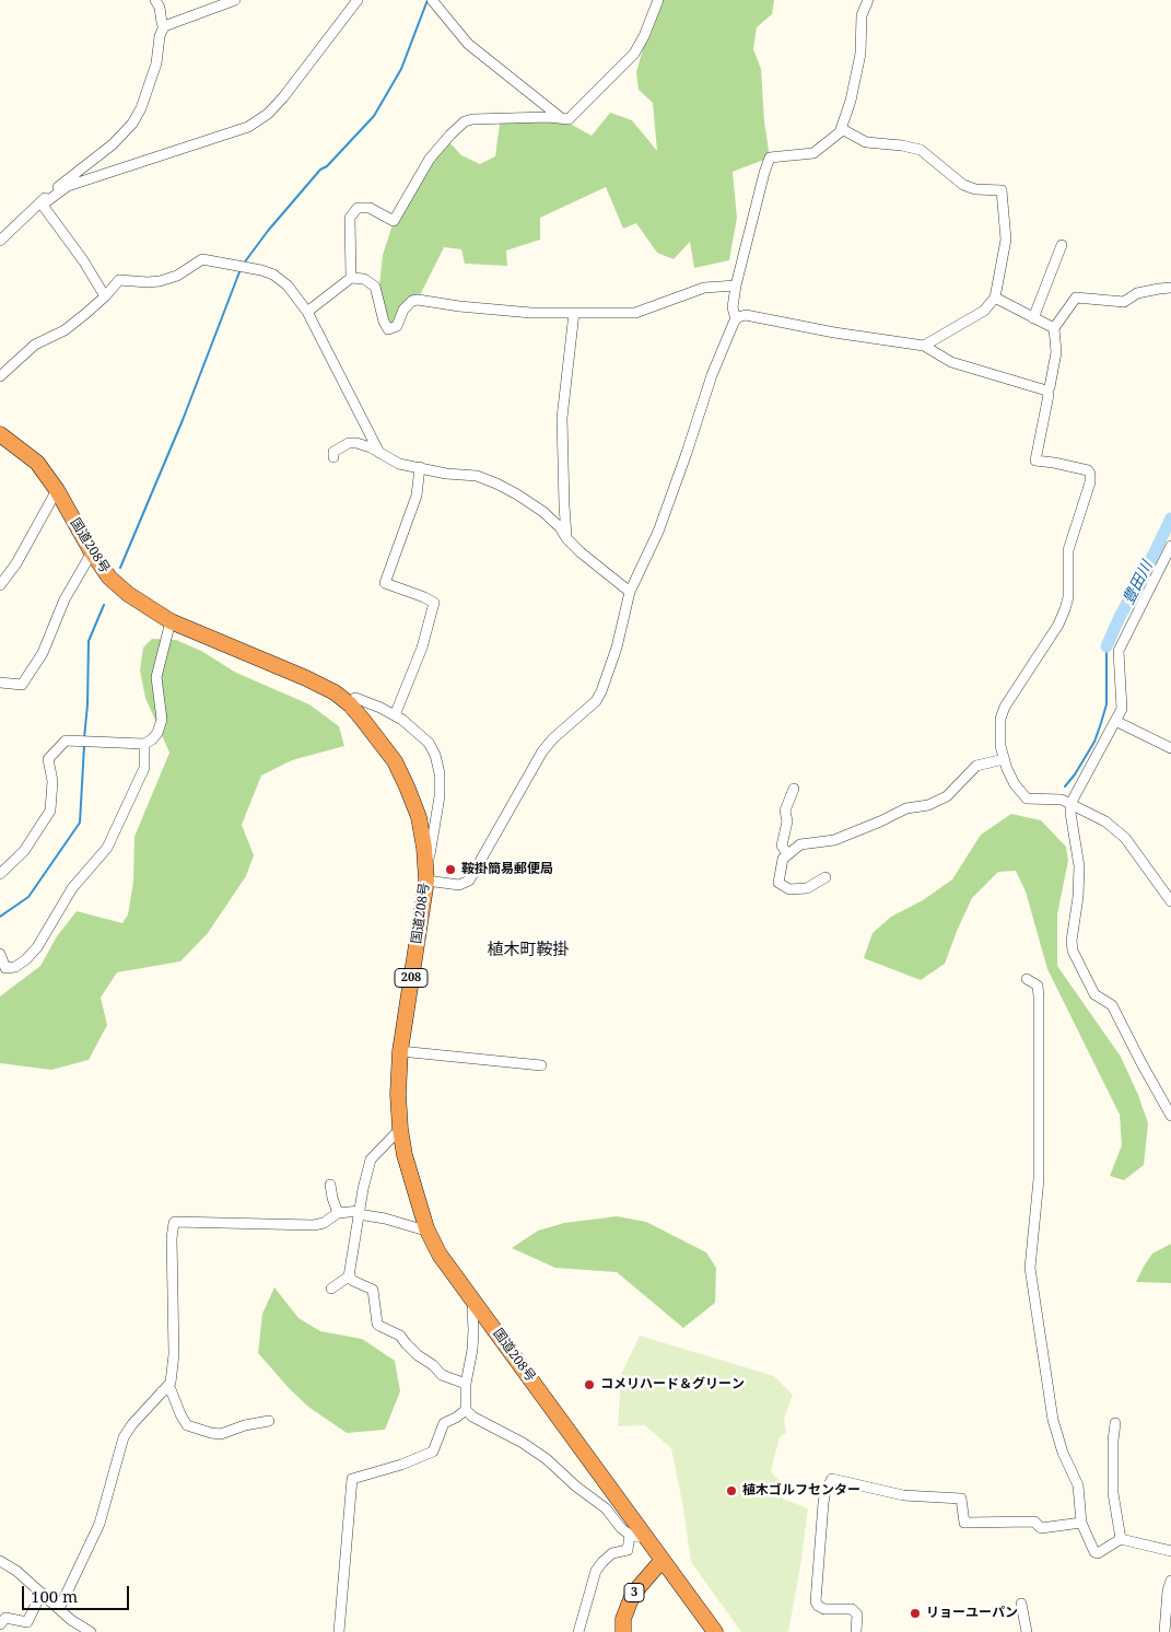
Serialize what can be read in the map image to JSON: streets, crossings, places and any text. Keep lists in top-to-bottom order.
{
  "streets": {
    "highway": ["国道208号", "208", "3"]
  },
  "crossings": [
    ["国道208号", "3"]
  ],
  "districts": ["植木町鞍掛"],
  "water": ["豊田川"],
  "places": [
    "鞍掛簡易郵便局",
    "コメリハード＆グリーン",
    "植木ゴルフセンター",
    "リョーユーパン"
  ],
  "scale_bar": "100 m"
}
